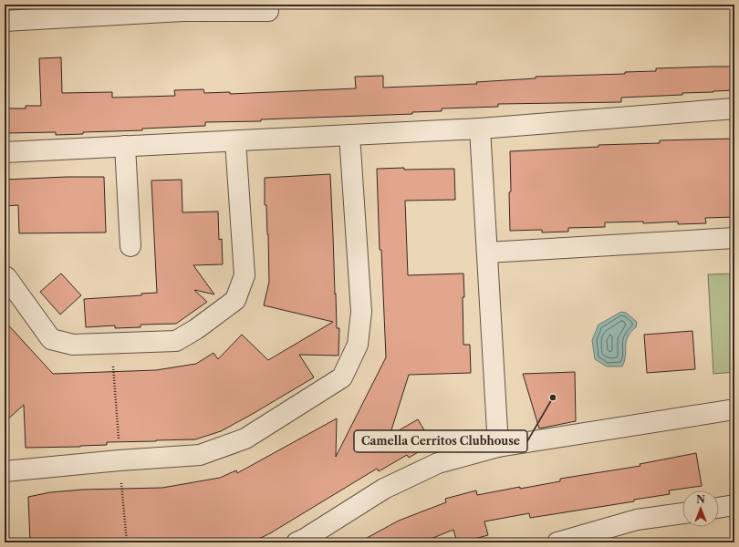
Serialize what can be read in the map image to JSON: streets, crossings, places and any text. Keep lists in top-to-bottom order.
{
  "places": ["Camella Cerritos Clubhouse"],
  "north": "top"
}
